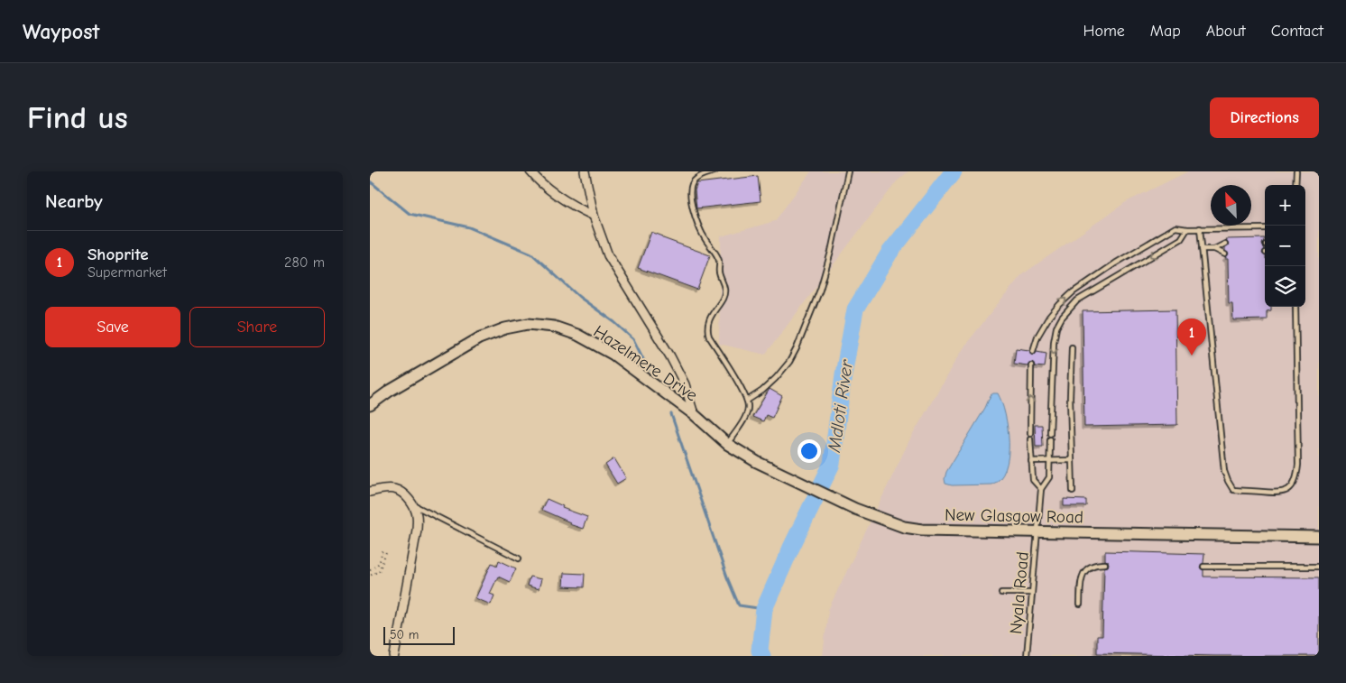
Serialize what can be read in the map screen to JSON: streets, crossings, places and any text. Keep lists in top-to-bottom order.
{
  "streets": {
    "street": ["Hazelmere Drive", "New Glasgow Road"],
    "lane": ["Nyala Road"]
  },
  "crossings": [
    ["Hazelmere Drive", "New Glasgow Road"],
    ["New Glasgow Road", "Nyala Road"]
  ],
  "water": ["Mdloti River"],
  "scale_bar": "50 m",
  "north": "top left",
  "page": {
    "header": "Waypost",
    "nav": [
      "Home",
      "Map",
      "About",
      "Contact"
    ],
    "buttons": [
      "Directions",
      ["Save", "Share"]
    ],
    "title": "Find us",
    "heading": "Nearby",
    "map_buttons": ["+", "−"],
    "list": [
      {
        "mark": "1",
        "name": "Shoprite",
        "note": "Supermarket",
        "value": "280 m"
      }
    ],
    "pins": "1",
    "scale": "50 m"
  }
}
